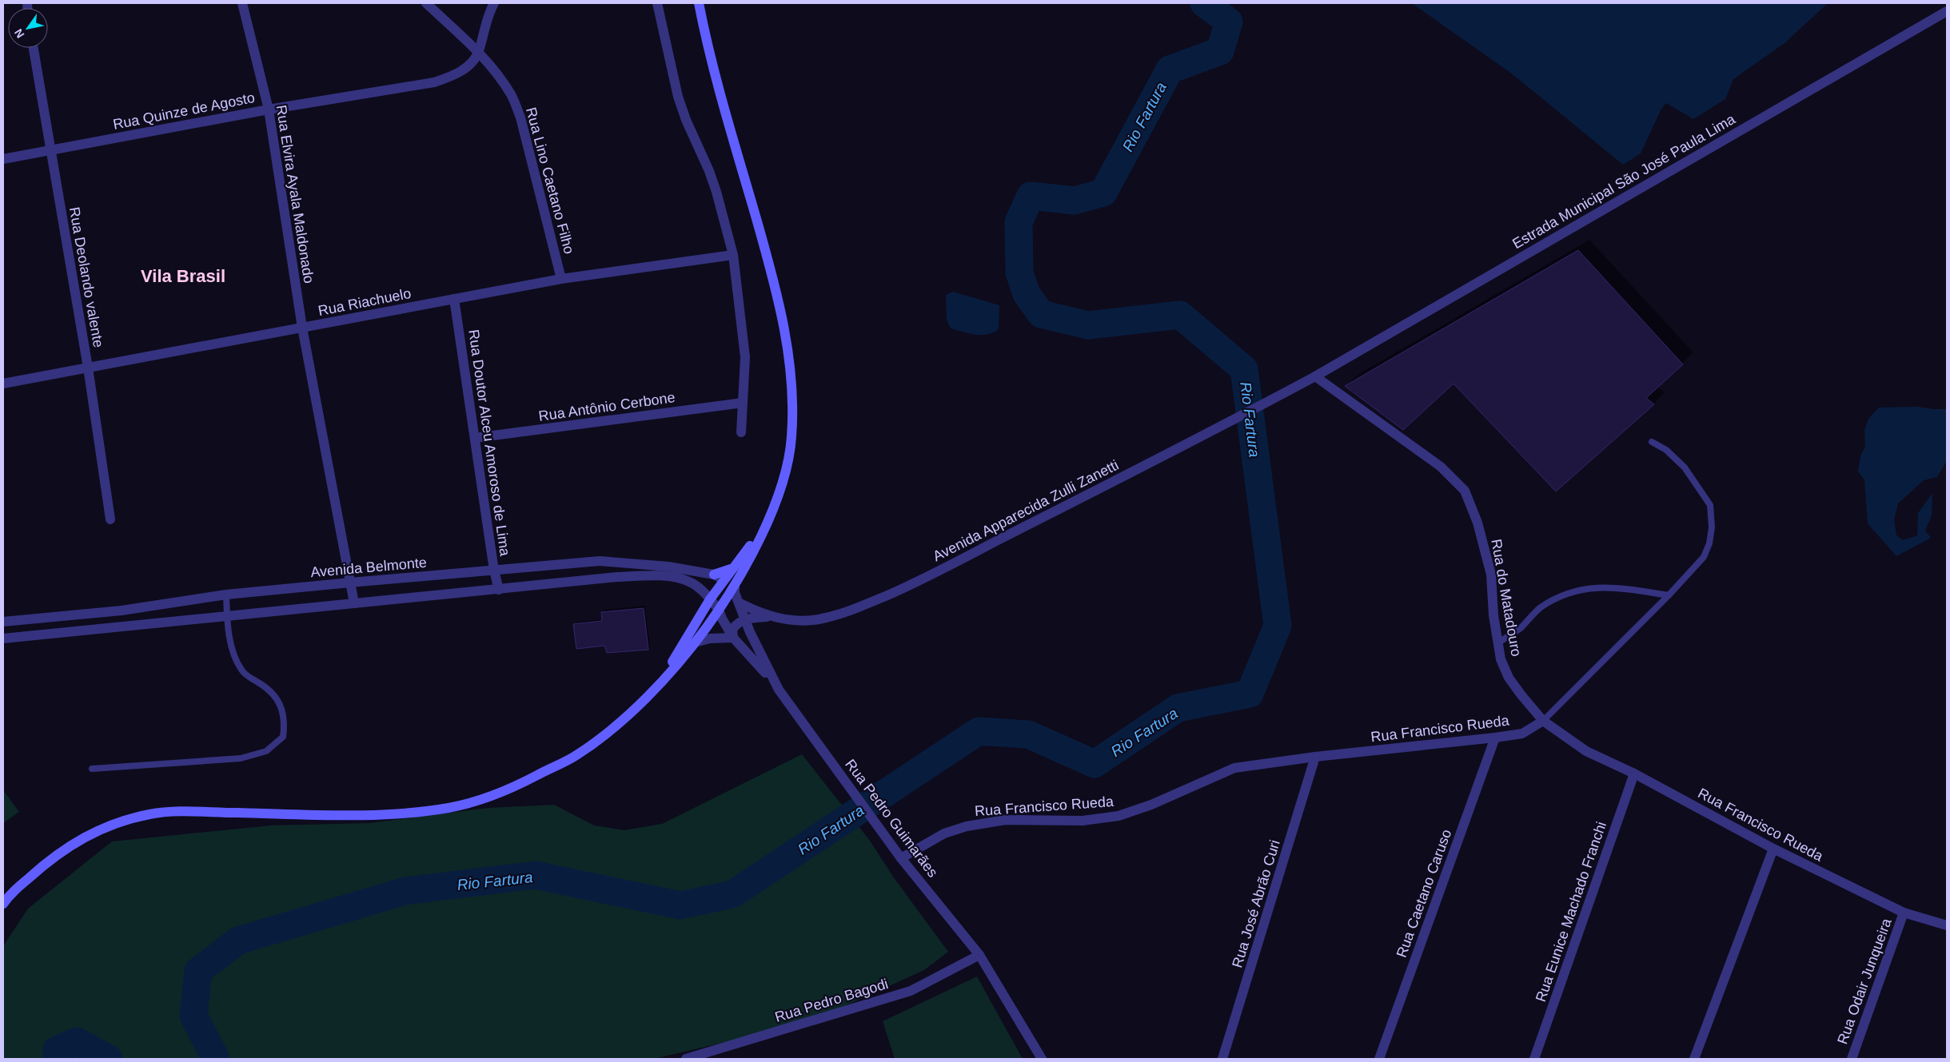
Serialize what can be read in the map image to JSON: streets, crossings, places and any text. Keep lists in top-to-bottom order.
{
  "streets": {
    "street": [
      "Rua Quinze de Agosto",
      "Rua Lino Caetano Filho",
      "Estrada Municipal São José Paula Lima",
      "Rua Elvira Ayala Maldonado",
      "Rua Deolando valente",
      "Rua Riachuelo",
      "Rua Antônio Cerbone",
      "Rua Doutor Alceu Amoroso de Lima",
      "Avenida Apparecida Zulli Zanetti",
      "Avenida Belmonte",
      "Rua do Matadouro",
      "Rua Francisco Rueda",
      "Rua Pedro Guimarães",
      "Rua Caetano Caruso",
      "Rua José Abrão Curi",
      "Rua Eunice Machado Franchi",
      "Rua Odair Junqueira",
      "Rua Pedro Bagodi"
    ]
  },
  "crossings": [
    ["Rua Quinze de Agosto", "Rua Lino Caetano Filho"],
    ["Rua Quinze de Agosto", "Rua Elvira Ayala Maldonado"],
    ["Rua Quinze de Agosto", "Rua Deolando valente"],
    ["Rua Lino Caetano Filho", "Rua Riachuelo"],
    ["Estrada Municipal São José Paula Lima", "Avenida Apparecida Zulli Zanetti"],
    ["Estrada Municipal São José Paula Lima", "Rua do Matadouro"],
    ["Rua Elvira Ayala Maldonado", "Rua Riachuelo"],
    ["Rua Elvira Ayala Maldonado", "Avenida Belmonte"],
    ["Rua Deolando valente", "Rua Riachuelo"],
    ["Rua Riachuelo", "Rua Doutor Alceu Amoroso de Lima"],
    ["Rua Antônio Cerbone", "Rua Doutor Alceu Amoroso de Lima"],
    ["Rua Doutor Alceu Amoroso de Lima", "Avenida Belmonte"],
    ["Avenida Apparecida Zulli Zanetti", "Rua do Matadouro"],
    ["Avenida Apparecida Zulli Zanetti", "Rua Pedro Guimarães"],
    ["Avenida Belmonte", "Rua Pedro Guimarães"],
    ["Rua do Matadouro", "Rua Francisco Rueda"],
    ["Rua Francisco Rueda", "Rua Pedro Guimarães"],
    ["Rua Francisco Rueda", "Rua Caetano Caruso"],
    ["Rua Francisco Rueda", "Rua José Abrão Curi"],
    ["Rua Francisco Rueda", "Rua Eunice Machado Franchi"],
    ["Rua Francisco Rueda", "Rua Odair Junqueira"],
    ["Rua Pedro Guimarães", "Rua Pedro Bagodi"]
  ],
  "districts": ["Vila Brasil"],
  "water": ["Rio Fartura"],
  "north": "bottom left"
}
